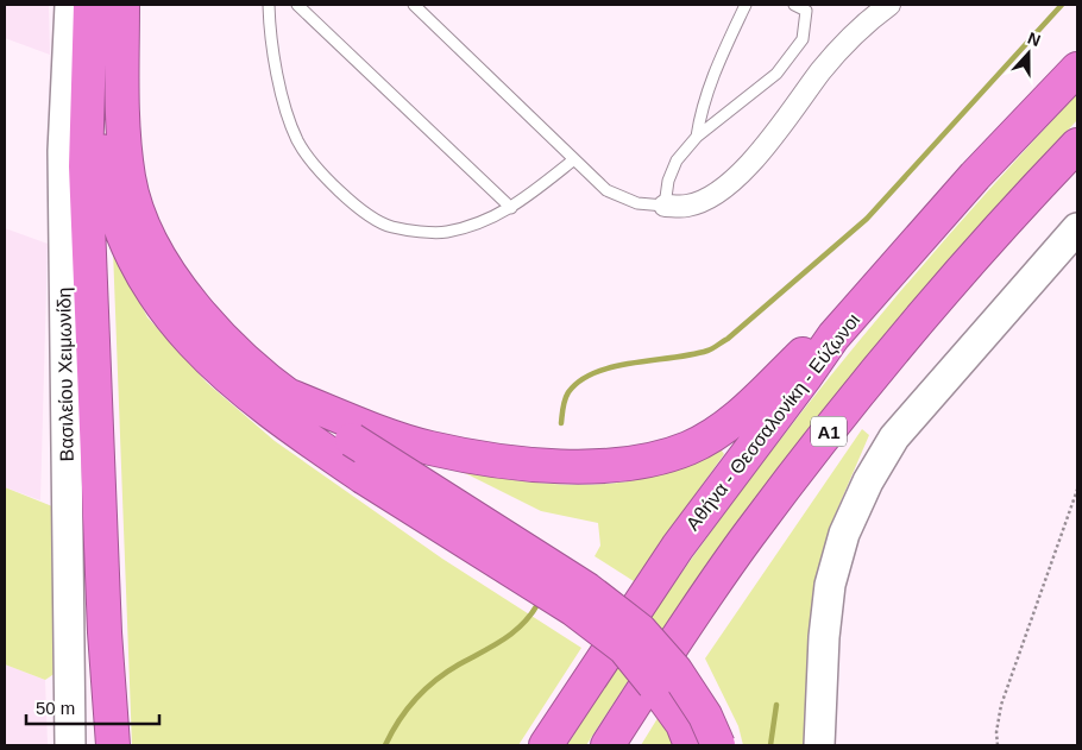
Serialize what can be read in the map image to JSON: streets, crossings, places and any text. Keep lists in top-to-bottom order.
{
  "streets": {
    "highway": ["Αθήνα - Θεσσαλονίκη - Εύζωνοι", "Α1"],
    "street": ["Βασιλείου Χειμωνίδη"]
  },
  "scale_bar": "50 m",
  "north": "top"
}
